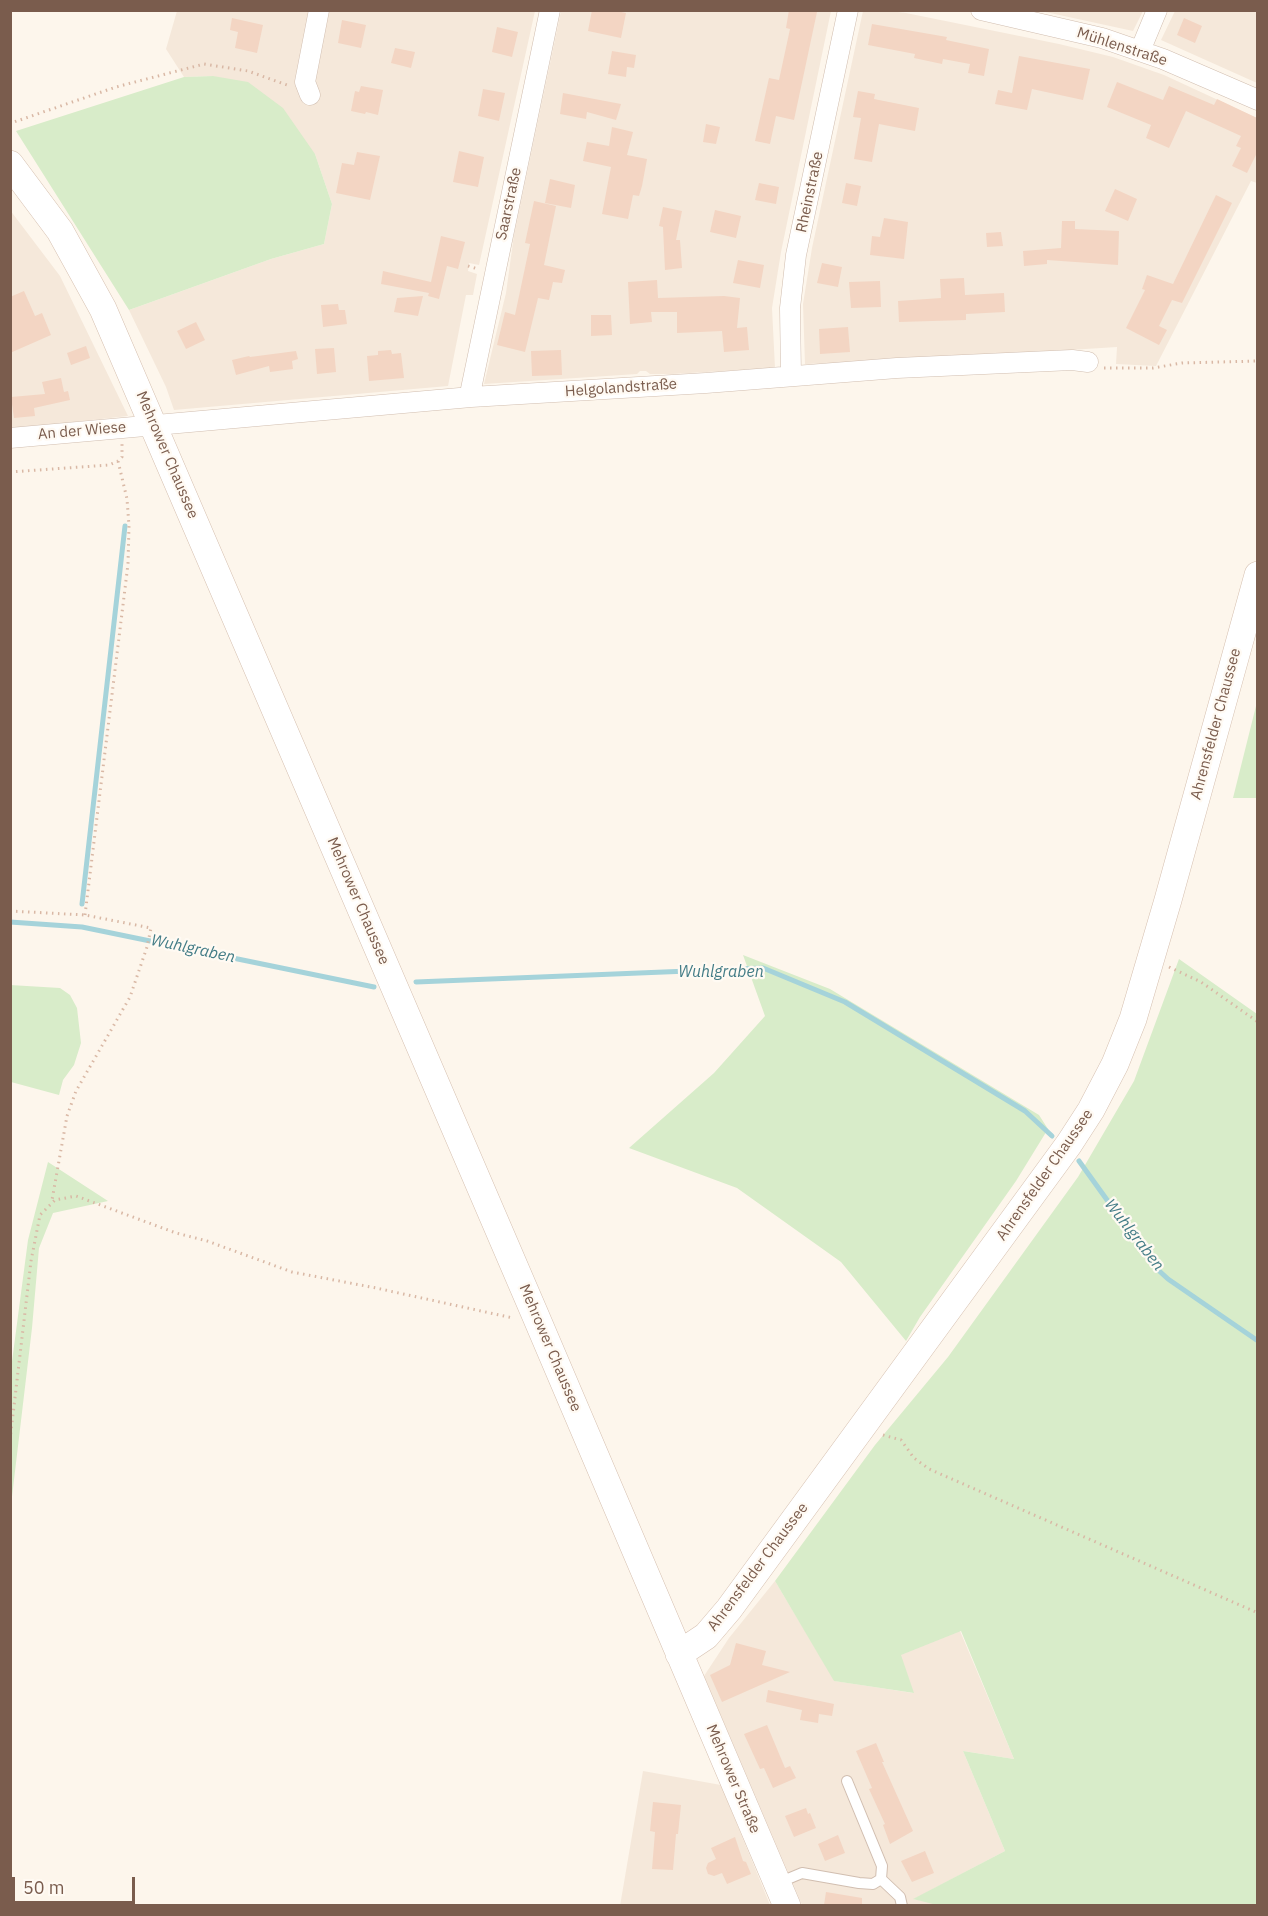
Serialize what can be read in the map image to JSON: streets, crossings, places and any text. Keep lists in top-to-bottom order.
{
  "streets": {
    "main road": ["Mehrower Chaussee", "Ahrensfelder Chaussee", "Mehrower Straße"],
    "street": [
      "Mühlenstraße",
      "Rheinstraße",
      "Saarstraße",
      "Helgolandstraße",
      "An der Wiese"
    ]
  },
  "crossings": [
    ["Rheinstraße", "Helgolandstraße"],
    ["Saarstraße", "Helgolandstraße"],
    ["Helgolandstraße", "An der Wiese"],
    ["Helgolandstraße", "Mehrower Chaussee"],
    ["An der Wiese", "Mehrower Chaussee"],
    ["Mehrower Chaussee", "Ahrensfelder Chaussee"],
    ["Mehrower Chaussee", "Mehrower Straße"],
    ["Ahrensfelder Chaussee", "Mehrower Straße"]
  ],
  "water": ["Wuhlgraben"],
  "scale_bar": "50 m"
}
